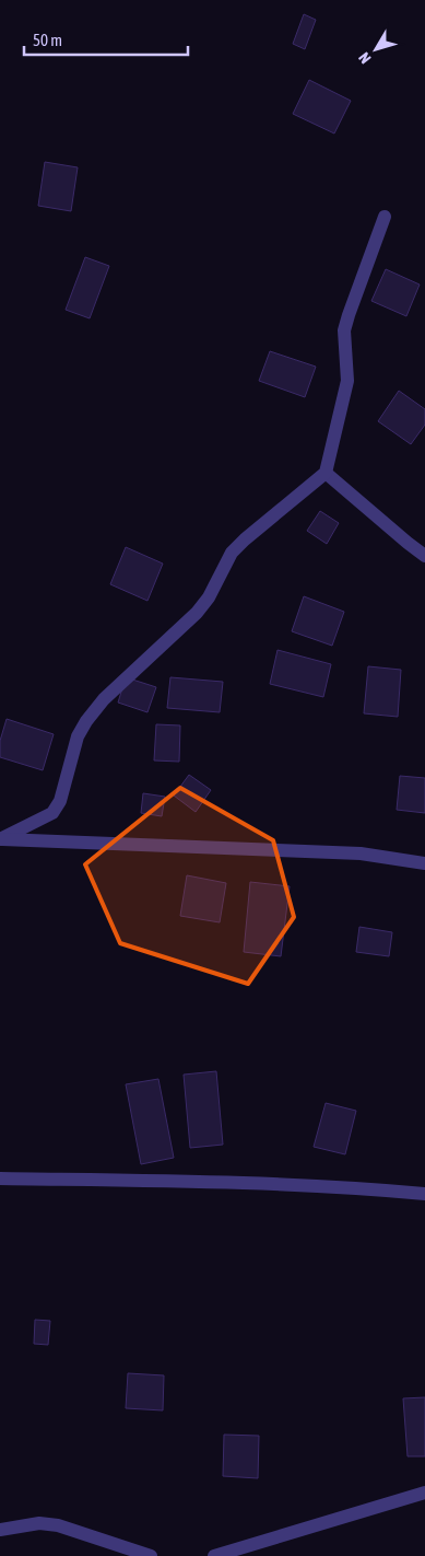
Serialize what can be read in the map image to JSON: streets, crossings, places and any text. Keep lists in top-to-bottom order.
{
  "scale_bar": "50 m",
  "north": "bottom left"
}
